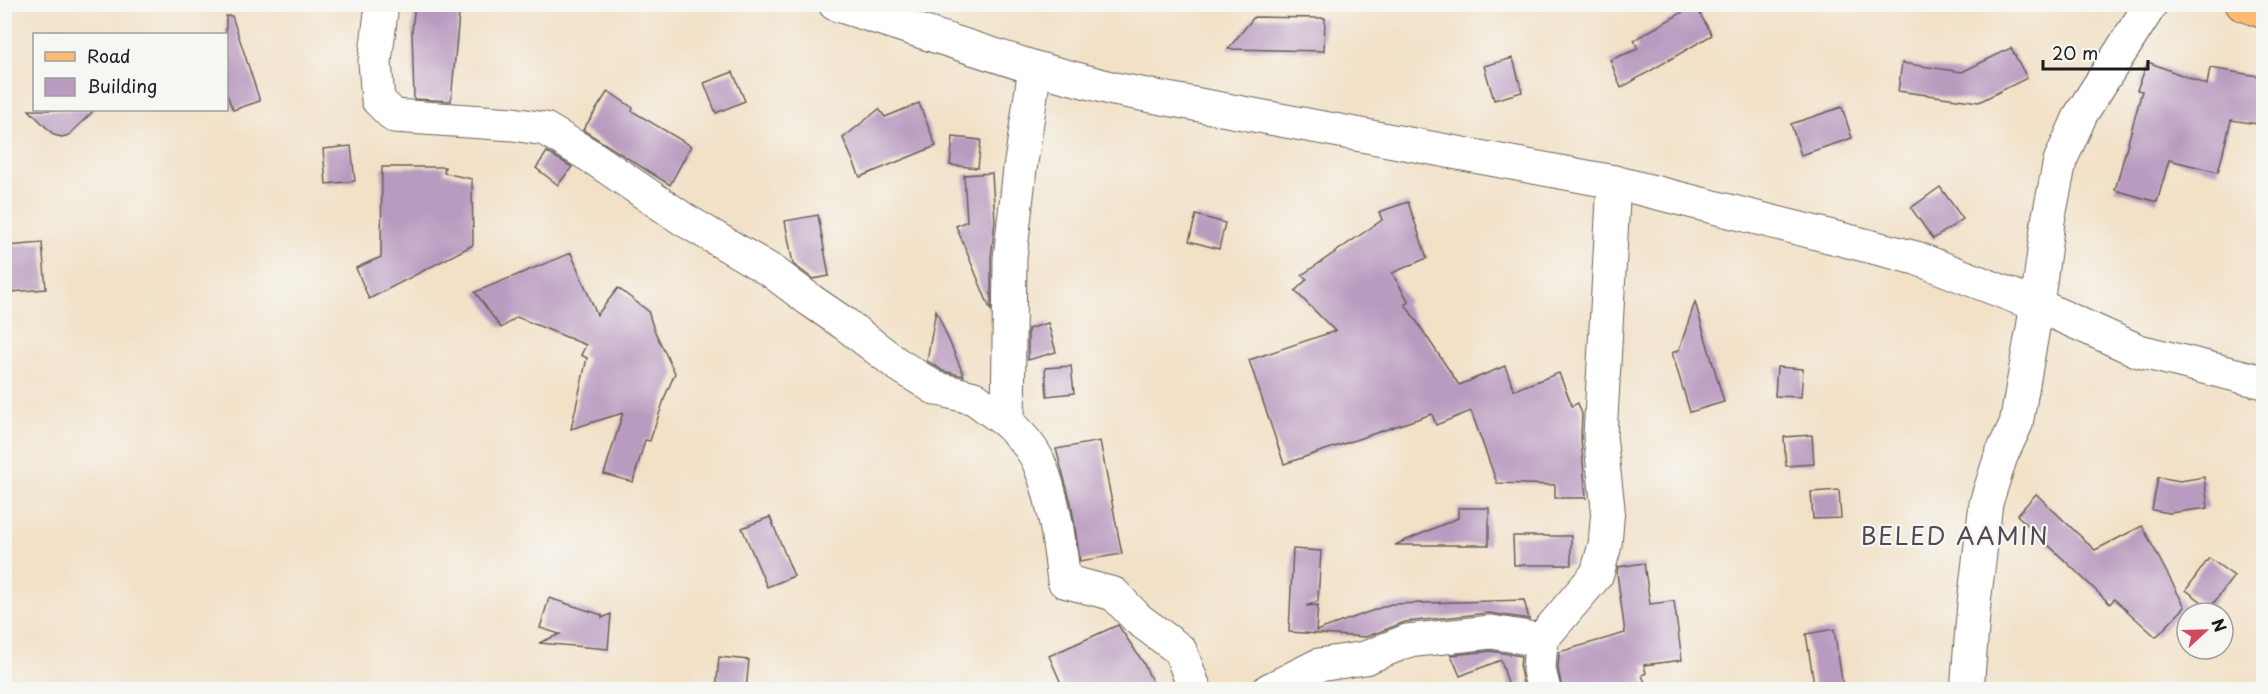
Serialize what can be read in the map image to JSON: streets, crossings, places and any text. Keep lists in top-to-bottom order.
{
  "districts": ["BELED AAMIN"],
  "legend": ["Road", "Building"],
  "scale_bar": "20 m",
  "north": "right"
}
